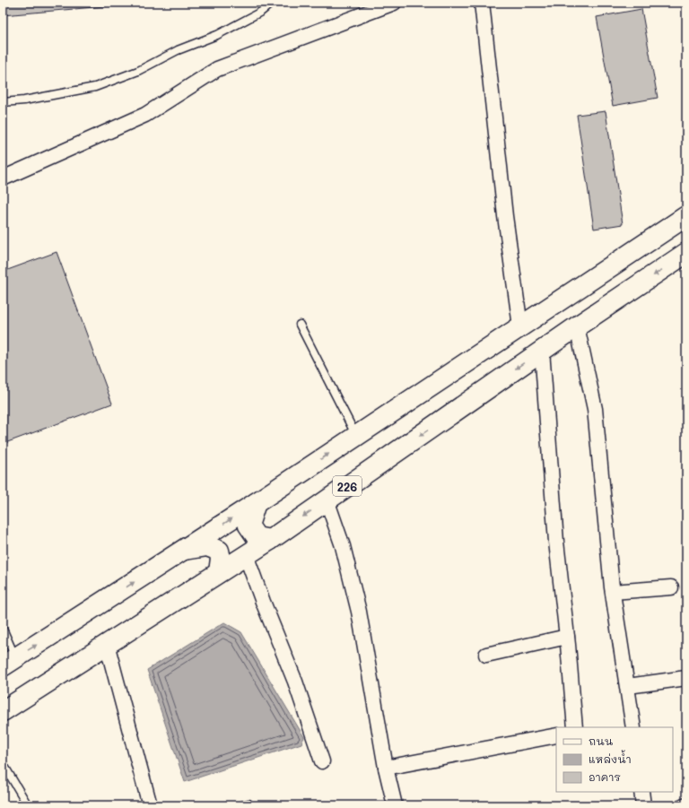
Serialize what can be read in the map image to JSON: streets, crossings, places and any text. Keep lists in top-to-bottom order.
{
  "streets": {
    "main road": ["226"]
  },
  "legend": ["ถนน", "แหล่งน้ำ", "อาคาร"]
}
